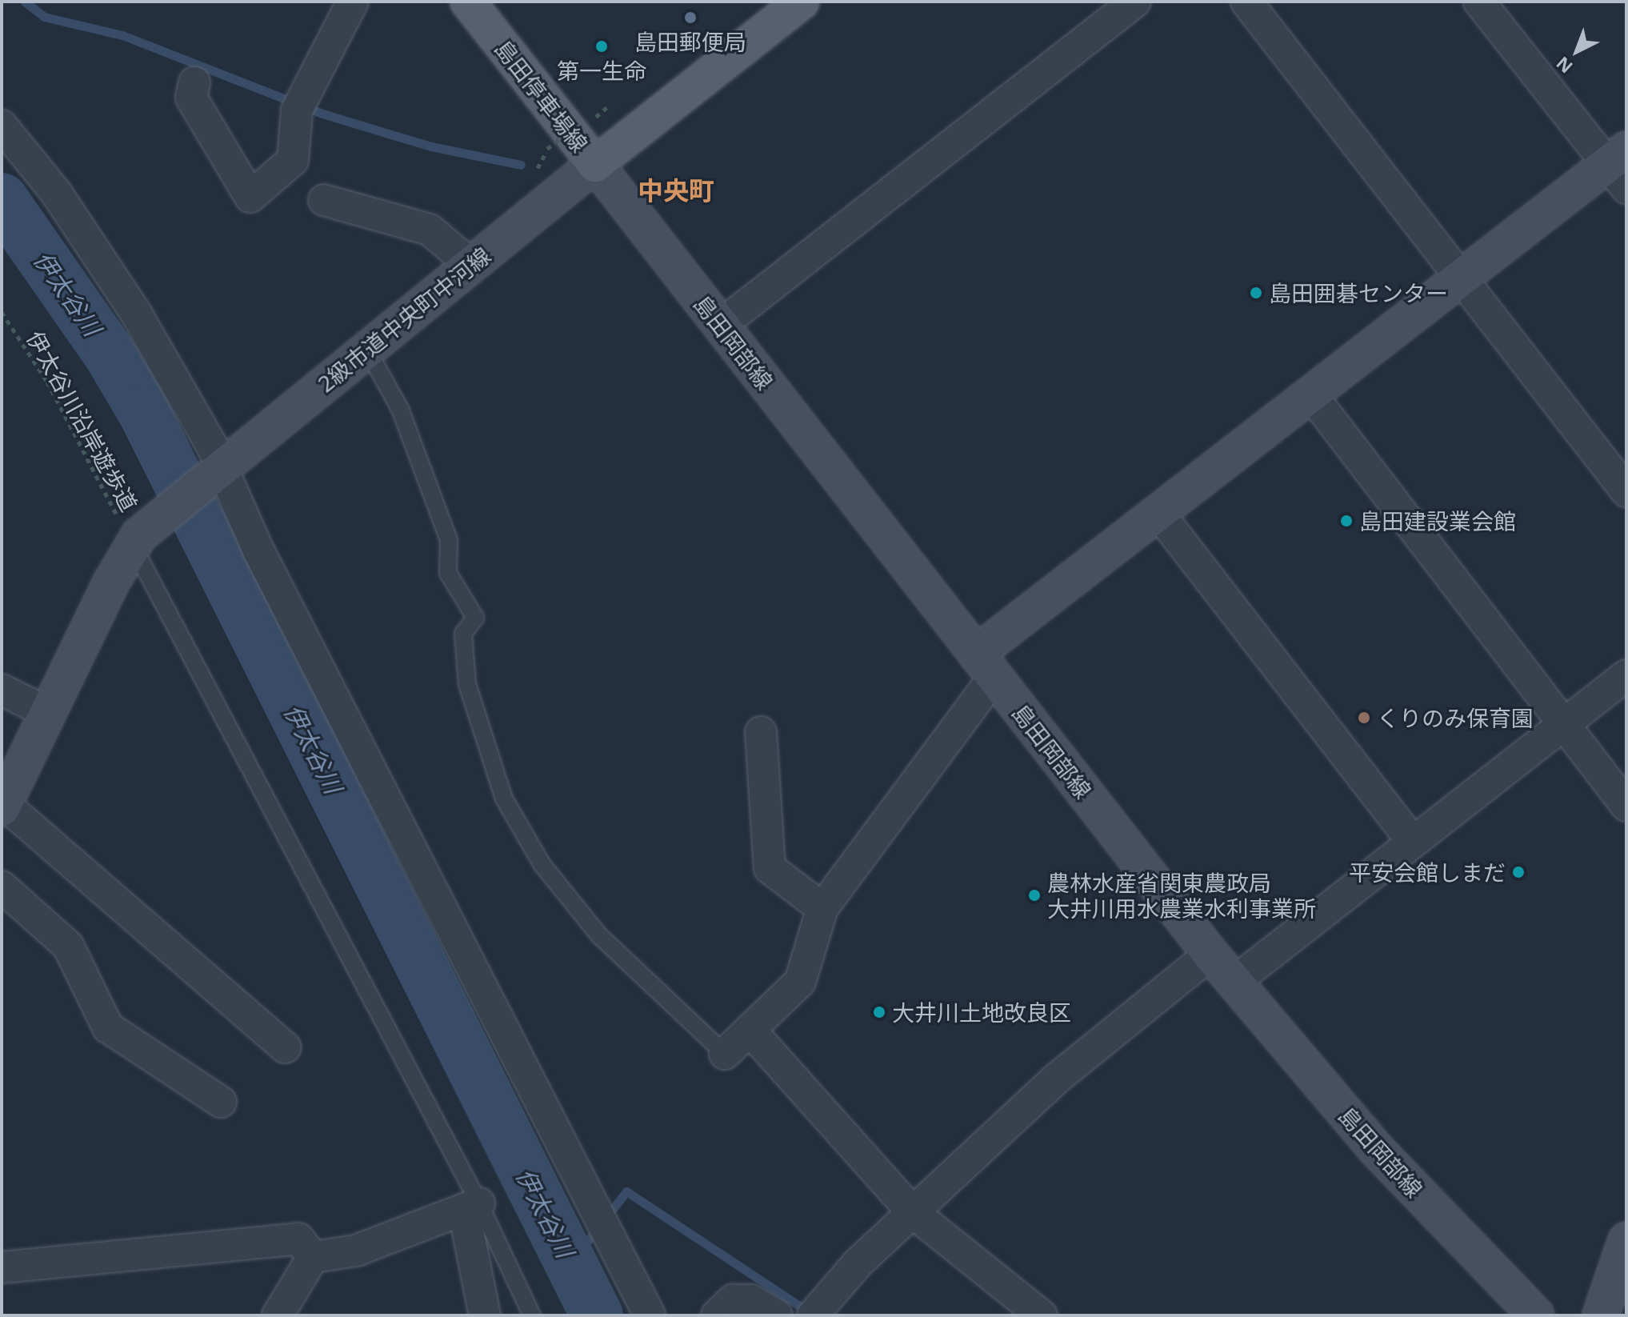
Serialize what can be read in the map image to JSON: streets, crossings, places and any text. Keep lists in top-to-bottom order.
{
  "streets": {
    "main road": ["島田停車場線"],
    "street": ["2級市道中央町中河線", "島田岡部線"],
    "path": ["伊太谷川沿岸遊歩道"]
  },
  "crossings": [
    ["島田停車場線", "2級市道中央町中河線"],
    ["島田停車場線", "島田岡部線"],
    ["2級市道中央町中河線", "島田岡部線"],
    ["2級市道中央町中河線", "伊太谷川沿岸遊歩道"]
  ],
  "districts": ["中央町"],
  "water": ["伊太谷川"],
  "places": [
    "島田郵便局",
    "第一生命",
    "島田囲碁センター",
    "島田建設業会館",
    "くりのみ保育園",
    "平安会館しまだ",
    "農林水産省関東農政局 大井川用水農業水利事業所",
    "大井川土地改良区"
  ],
  "north": "bottom left"
}
